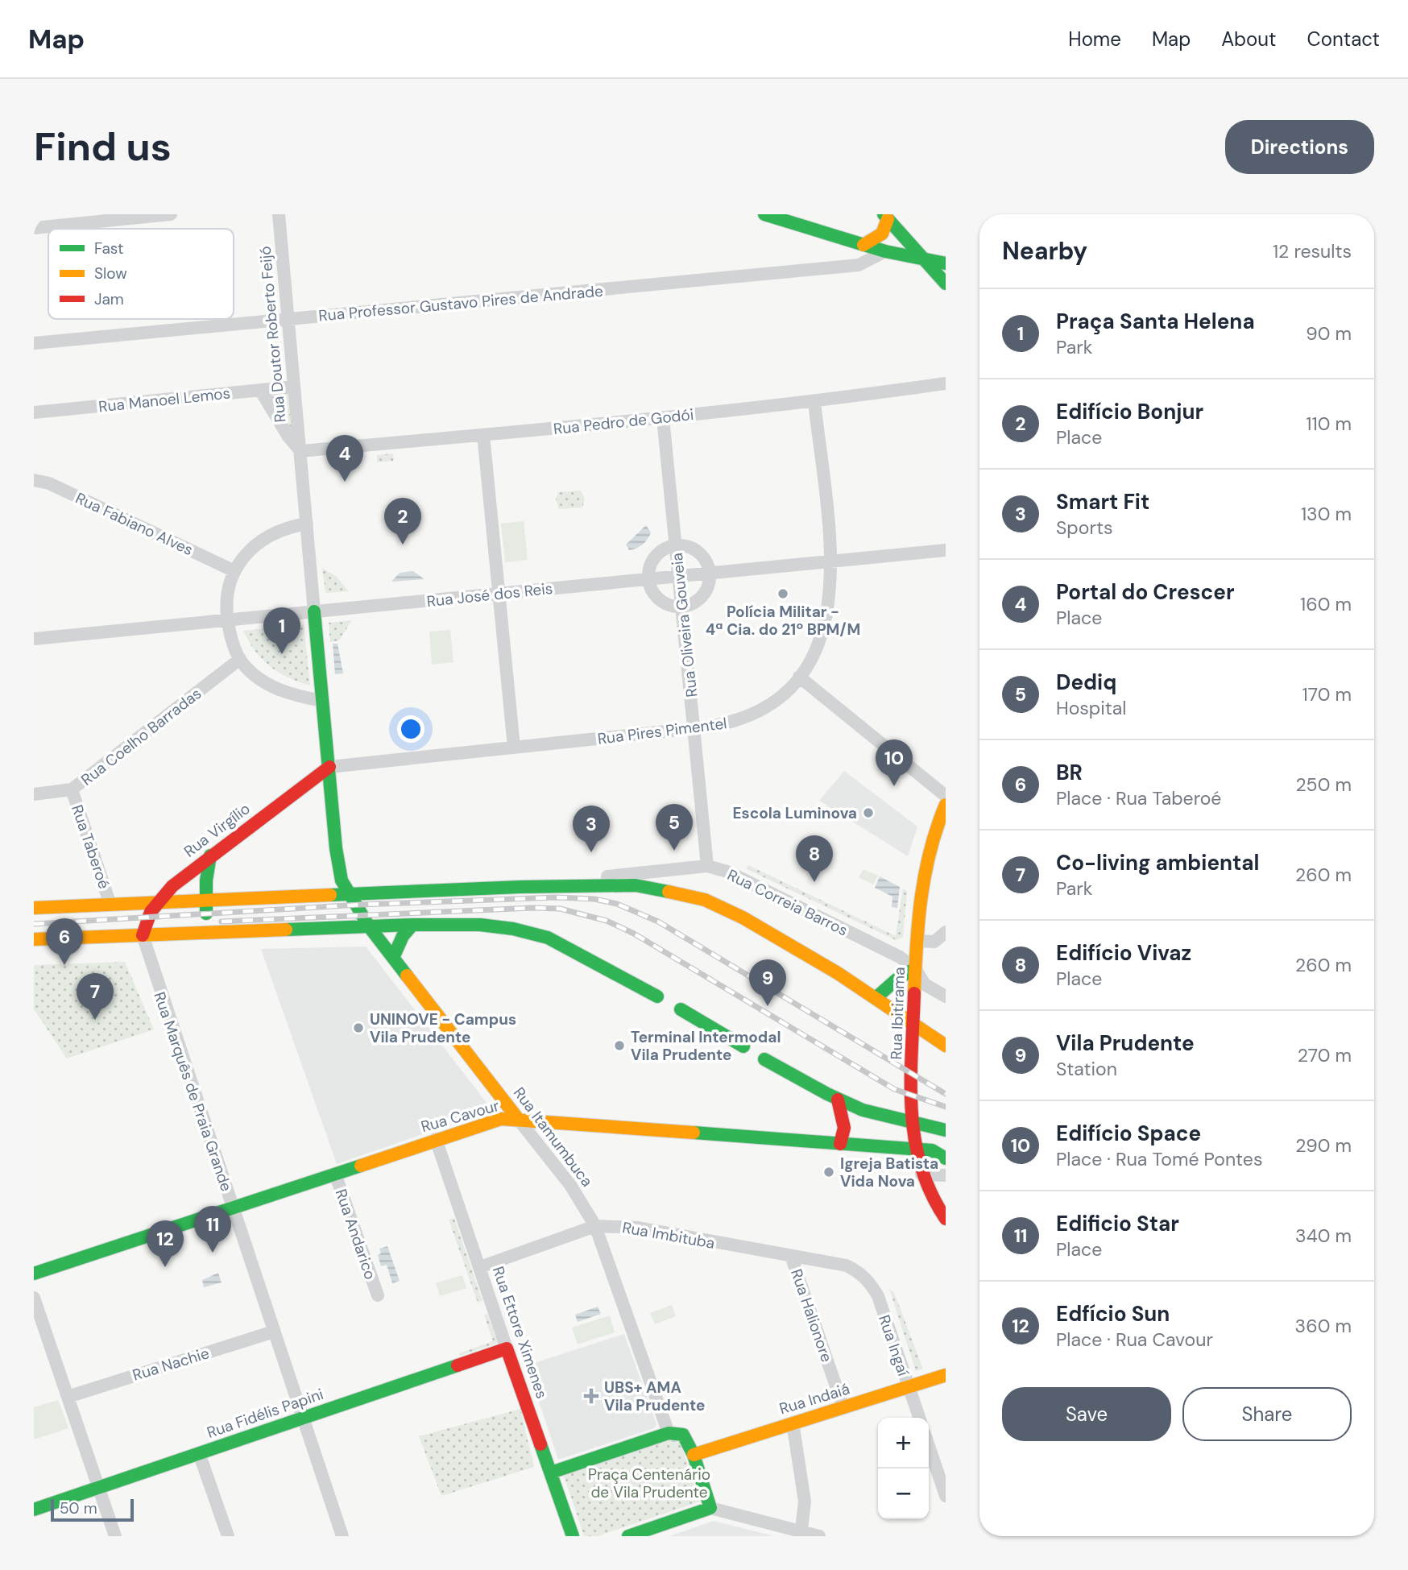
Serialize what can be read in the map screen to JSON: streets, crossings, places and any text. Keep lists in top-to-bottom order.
{
  "streets": {
    "main road": [
      "Rua Doutor Roberto Feijó",
      "Rua Virgílio",
      "Rua Ibitirama",
      "Rua Cavour",
      "Rua Itamumbuca",
      "Rua Ettore Ximenes",
      "Rua Indaiá",
      "Rua Fidélis Papini"
    ],
    "street": [
      "Rua Professor Gustavo Pires de Andrade",
      "Rua Manoel Lemos",
      "Rua Pedro de Godói",
      "Rua Fabiano Alves",
      "Rua José dos Reis",
      "Rua Oliveira Gouveia",
      "Rua Pires Pimentel",
      "Rua Coelho Barradas",
      "Rua Taberoé",
      "Rua Correia Barros",
      "Rua Marquês de Praia Grande",
      "Rua Andarico",
      "Rua Imbituba",
      "Rua Halionore",
      "Rua Ingaí",
      "Rua Nachie"
    ]
  },
  "crossings": [
    ["Rua Professor Gustavo Pires de Andrade", "Rua Doutor Roberto Feijó"],
    ["Rua Doutor Roberto Feijó", "Rua Manoel Lemos"],
    ["Rua Doutor Roberto Feijó", "Rua Pedro de Godói"],
    ["Rua Doutor Roberto Feijó", "Rua José dos Reis"],
    ["Rua Doutor Roberto Feijó", "Rua Pires Pimentel"],
    ["Rua Doutor Roberto Feijó", "Rua Virgílio"],
    ["Rua Doutor Roberto Feijó", "Rua Itamumbuca"],
    ["Rua Pedro de Godói", "Rua Oliveira Gouveia"],
    ["Rua Pedro de Godói", "Rua Pires Pimentel"],
    ["Rua José dos Reis", "Rua Oliveira Gouveia"],
    ["Rua José dos Reis", "Rua Pires Pimentel"],
    ["Rua Oliveira Gouveia", "Rua Pires Pimentel"],
    ["Rua Oliveira Gouveia", "Rua Correia Barros"],
    ["Rua Pires Pimentel", "Rua Virgílio"],
    ["Rua Coelho Barradas", "Rua Taberoé"],
    ["Rua Virgílio", "Rua Marquês de Praia Grande"],
    ["Rua Correia Barros", "Rua Ibitirama"],
    ["Rua Ibitirama", "Rua Cavour"],
    ["Rua Marquês de Praia Grande", "Rua Cavour"],
    ["Rua Marquês de Praia Grande", "Rua Nachie"],
    ["Rua Marquês de Praia Grande", "Rua Fidélis Papini"],
    ["Rua Cavour", "Rua Itamumbuca"],
    ["Rua Cavour", "Rua Andarico"],
    ["Rua Cavour", "Rua Ettore Ximenes"],
    ["Rua Itamumbuca", "Rua Imbituba"],
    ["Rua Imbituba", "Rua Halionore"],
    ["Rua Imbituba", "Rua Ettore Ximenes"],
    ["Rua Imbituba", "Rua Ingaí"],
    ["Rua Halionore", "Rua Indaiá"],
    ["Rua Ettore Ximenes", "Rua Fidélis Papini"],
    ["Rua Ingaí", "Rua Indaiá"]
  ],
  "parks": ["Praça Centenário de Vila Prudente"],
  "places": {
    "other": [
      "Polícia Militar - 4ª Cia. do 21º BPM/M",
      "Escola Luminova",
      "UNINOVE - Campus Vila Prudente",
      "Terminal Intermodal Vila Prudente",
      "Igreja Batista Vida Nova"
    ],
    "health": ["UBS+ AMA Vila Prudente"]
  },
  "legend": ["Fast", "Slow", "Jam"],
  "scale_bar": "50 m",
  "page": {
    "header": "Map",
    "nav": [
      "Home",
      "Map",
      "About",
      "Contact"
    ],
    "buttons": [
      "Directions",
      ["Save", "Share"]
    ],
    "title": "Find us",
    "heading": ["Nearby", "12 results"],
    "list": [
      {
        "mark": "1",
        "name": "Praça Santa Helena",
        "note": "Park",
        "value": "90 m"
      },
      {
        "mark": "2",
        "name": "Edifício Bonjur",
        "note": "Place",
        "value": "110 m"
      },
      {
        "mark": "3",
        "name": "Smart Fit",
        "note": "Sports",
        "value": "130 m"
      },
      {
        "mark": "4",
        "name": "Portal do Crescer",
        "note": "Place",
        "value": "160 m"
      },
      {
        "mark": "5",
        "name": "Dediq",
        "note": "Hospital",
        "value": "170 m"
      },
      {
        "mark": "6",
        "name": "BR",
        "note": "Place · Rua Taberoé",
        "value": "250 m"
      },
      {
        "mark": "7",
        "name": "Co-living ambiental",
        "note": "Park",
        "value": "260 m"
      },
      {
        "mark": "8",
        "name": "Edifício Vivaz",
        "note": "Place",
        "value": "260 m"
      },
      {
        "mark": "9",
        "name": "Vila Prudente",
        "note": "Station",
        "value": "270 m"
      },
      {
        "mark": "10",
        "name": "Edifício Space",
        "note": "Place · Rua Tomé Pontes",
        "value": "290 m"
      },
      {
        "mark": "11",
        "name": "Edificio Star",
        "note": "Place",
        "value": "340 m"
      },
      {
        "mark": "12",
        "name": "Edfício Sun",
        "note": "Place · Rua Cavour",
        "value": "360 m"
      }
    ],
    "pins": [
      "4",
      "2",
      "1",
      "10",
      "5",
      "3",
      "8",
      "6",
      "9",
      "7",
      "11",
      "12"
    ],
    "map_buttons": ["+", "−"],
    "scale": "50 m"
  }
}
